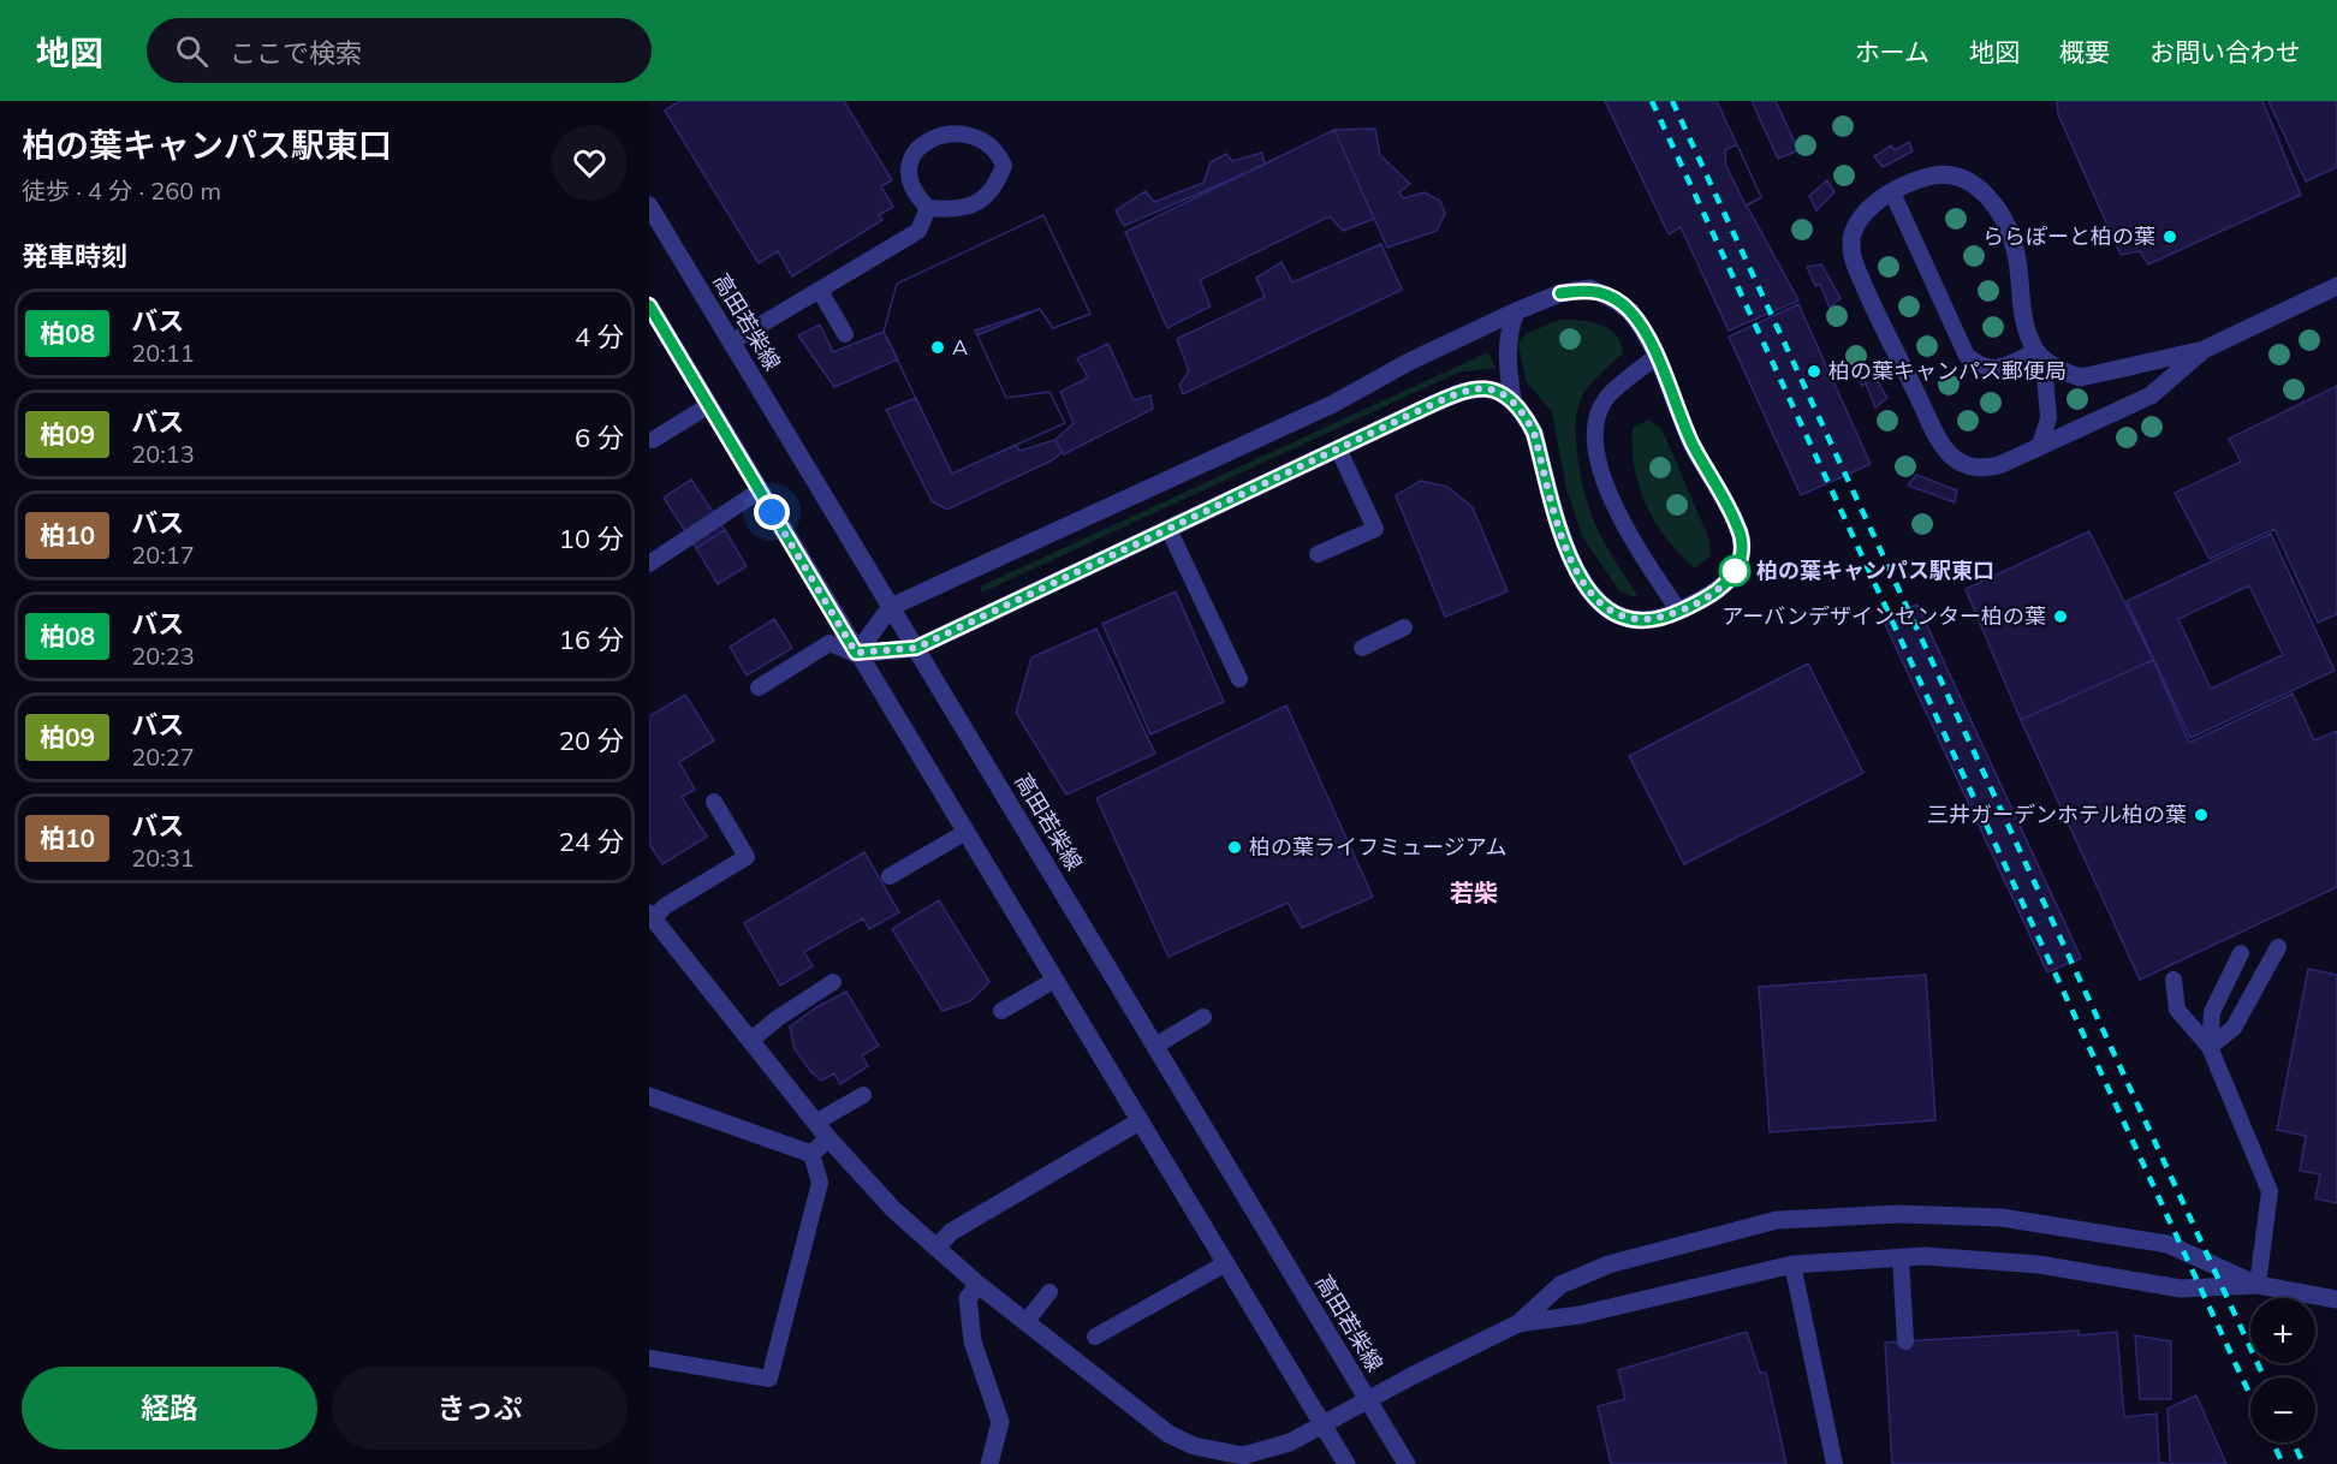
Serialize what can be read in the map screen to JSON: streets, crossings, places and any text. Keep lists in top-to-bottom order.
{
  "streets": {
    "street": ["高田若柴線"]
  },
  "districts": ["若柴"],
  "places": [
    "ららぽーと柏の葉",
    "A",
    "柏の葉キャンパス郵便局",
    "柏の葉キャンパス駅東口",
    "アーバンデザインセンター柏の葉",
    "三井ガーデンホテル柏の葉",
    "柏の葉ライフミュージアム"
  ],
  "lines": ["bus line 柏08"],
  "page": {
    "header": "地図",
    "search": "ここで検索",
    "nav": [
      "ホーム",
      "地図",
      "概要",
      "お問い合わせ"
    ],
    "heading": [
      ["柏の葉キャンパス駅東口", "徒歩 · 4 分 · 260 m"],
      "発車時刻"
    ],
    "list": [
      {
        "mark": "柏08",
        "name": "バス",
        "note": "20:11",
        "value": "4 分"
      },
      {
        "mark": "柏09",
        "name": "バス",
        "note": "20:13",
        "value": "6 分"
      },
      {
        "mark": "柏10",
        "name": "バス",
        "note": "20:17",
        "value": "10 分"
      },
      {
        "mark": "柏08",
        "name": "バス",
        "note": "20:23",
        "value": "16 分"
      },
      {
        "mark": "柏09",
        "name": "バス",
        "note": "20:27",
        "value": "20 分"
      },
      {
        "mark": "柏10",
        "name": "バス",
        "note": "20:31",
        "value": "24 分"
      }
    ],
    "map_buttons": ["+", "−"],
    "buttons": ["経路", "きっぷ"]
  }
}
